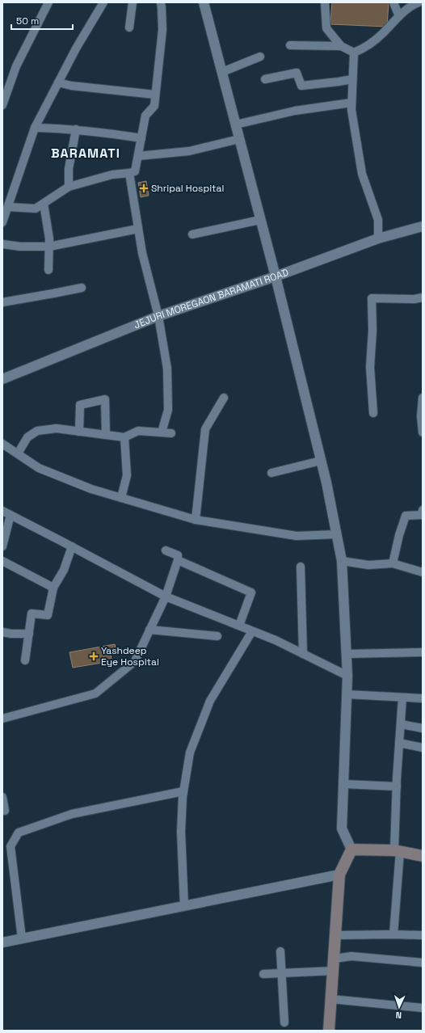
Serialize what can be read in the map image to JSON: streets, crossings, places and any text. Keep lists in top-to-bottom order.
{
  "streets": {
    "street": ["JEJURI MOREGAON BARAMATI ROAD"]
  },
  "districts": ["BARAMATI"],
  "places": {
    "health": ["Shripal Hospital", "Yashdeep Eye Hospital"]
  },
  "scale_bar": "50 m",
  "north": "bottom"
}
